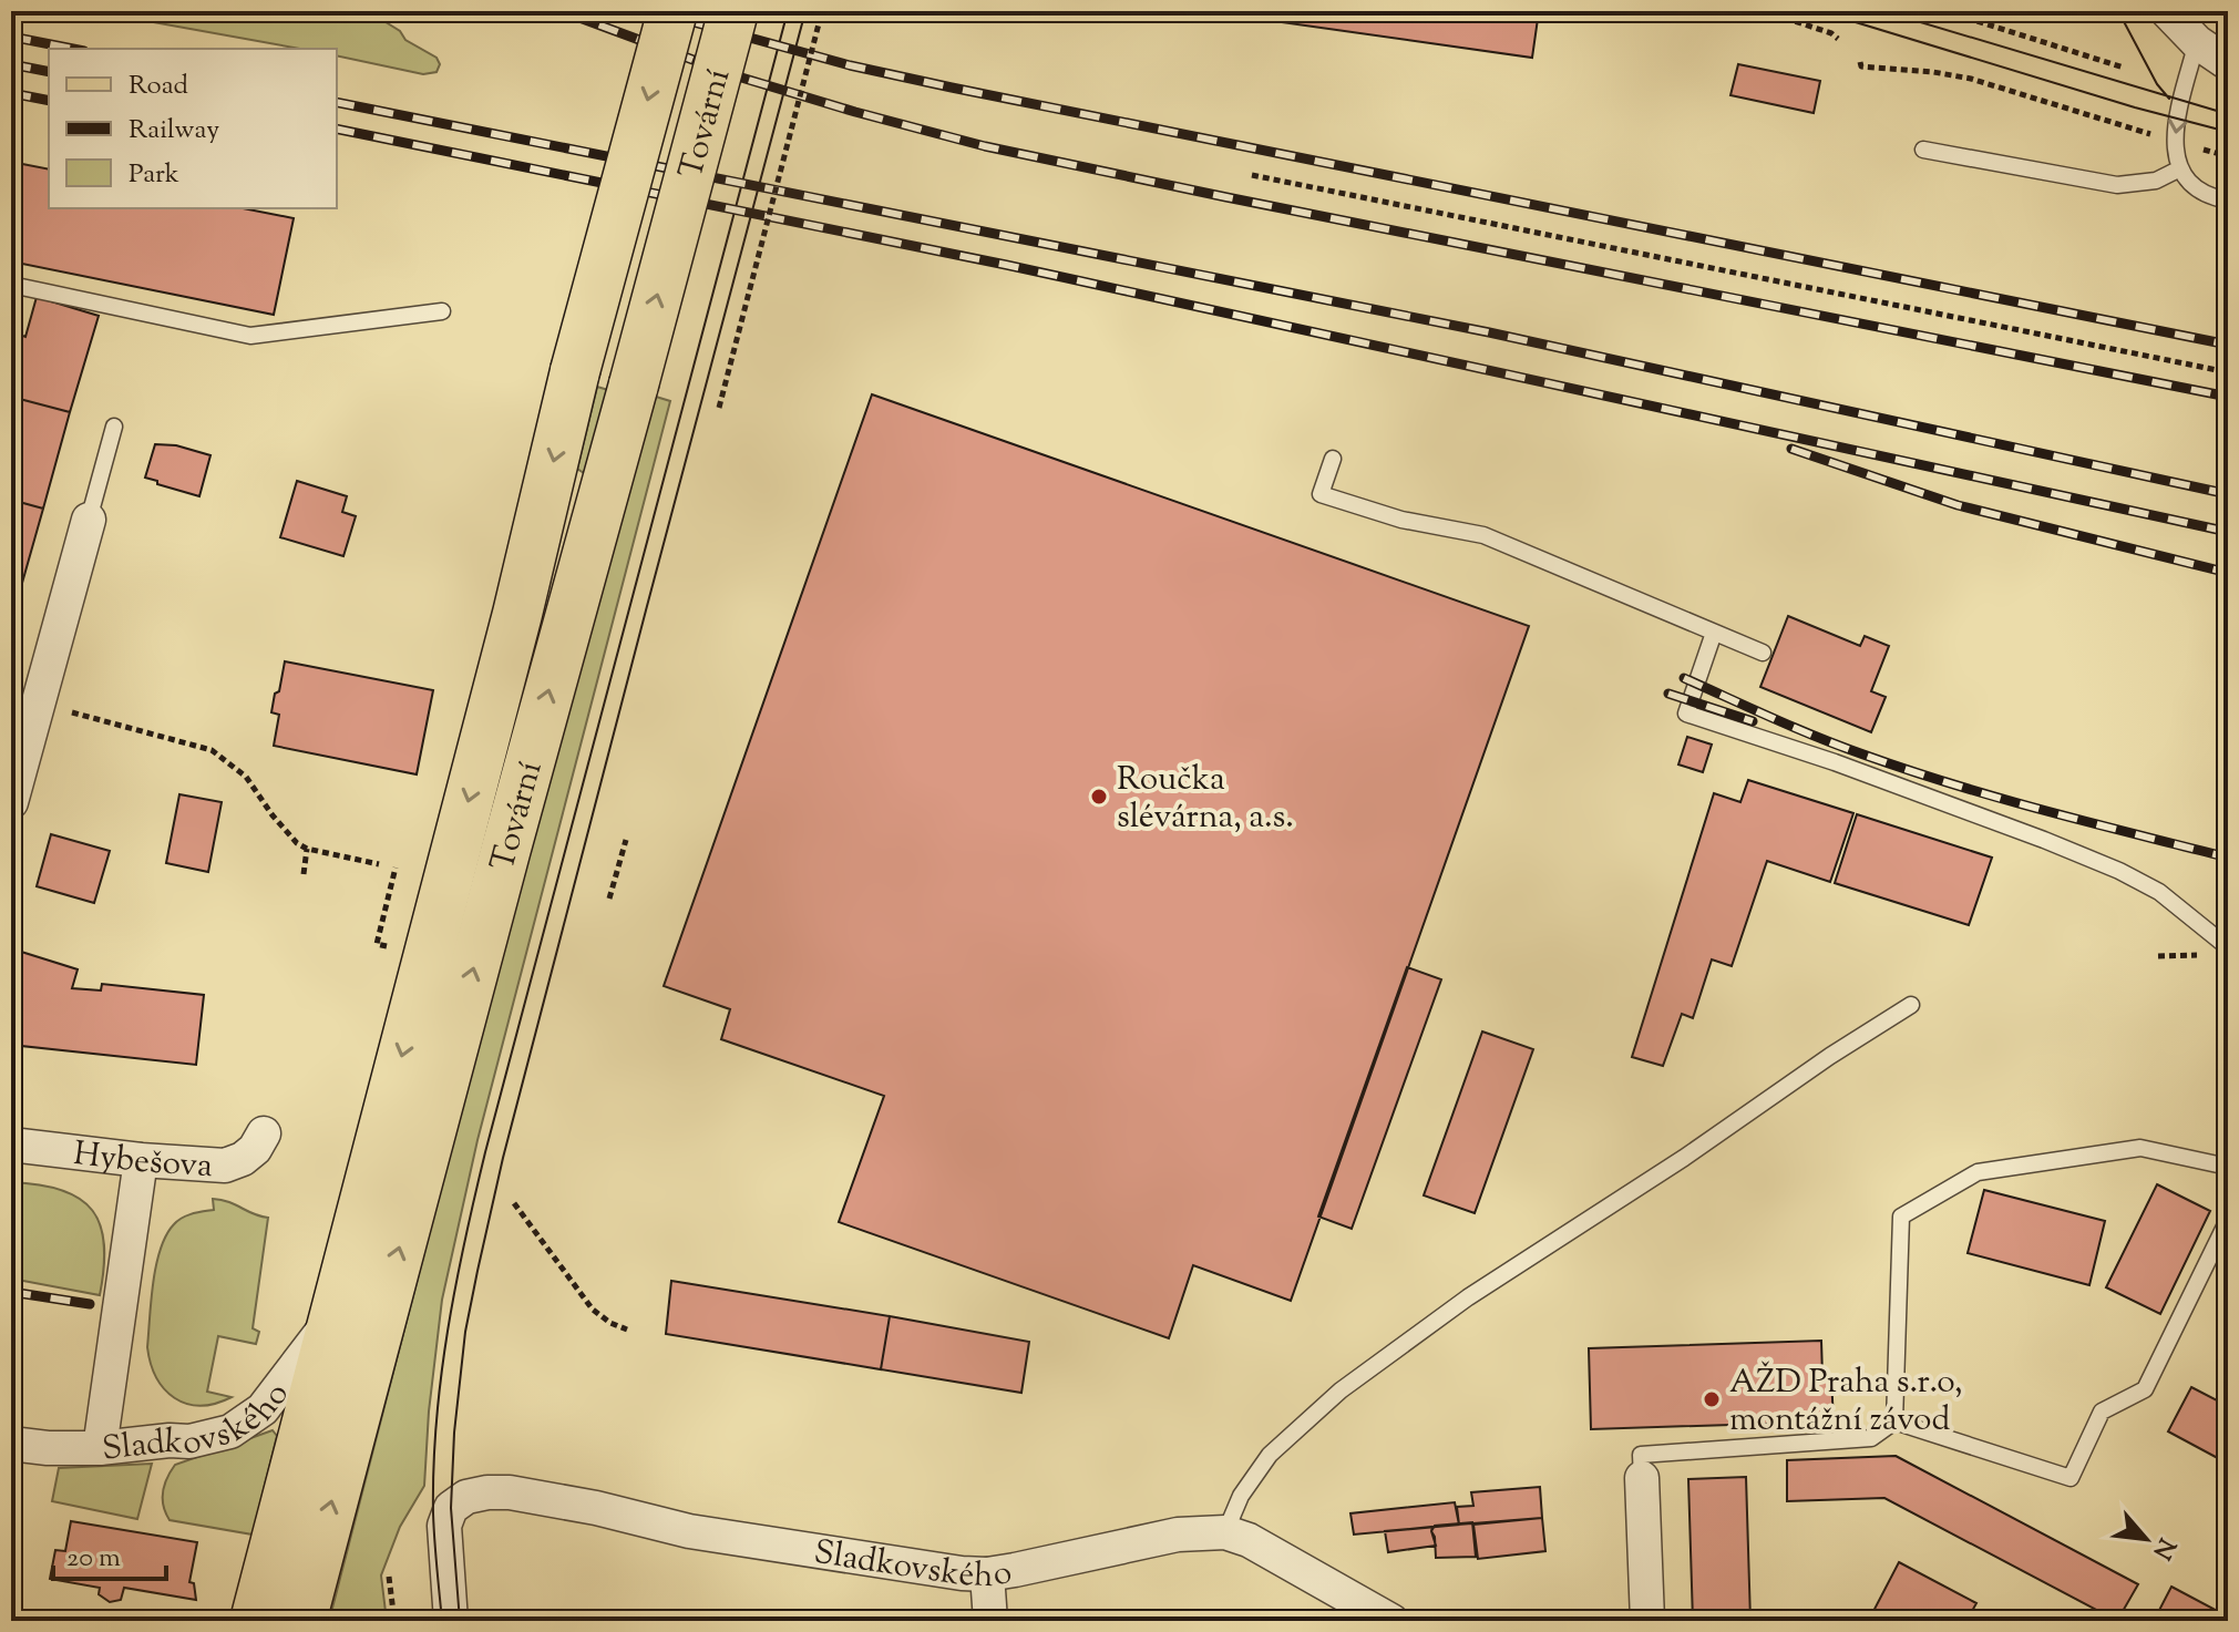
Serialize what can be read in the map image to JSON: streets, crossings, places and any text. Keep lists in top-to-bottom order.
{
  "streets": {
    "main road": ["Tovární"],
    "street": ["Hybešova", "Sladkovského"]
  },
  "crossings": [
    ["Tovární", "Sladkovského"]
  ],
  "places": ["Roučka slévárna, a.s.", "AŽD Praha s.r.o, montážní závod"],
  "legend": ["Road", "Railway", "Park"],
  "scale_bar": "20 m",
  "north": "bottom right"
}
